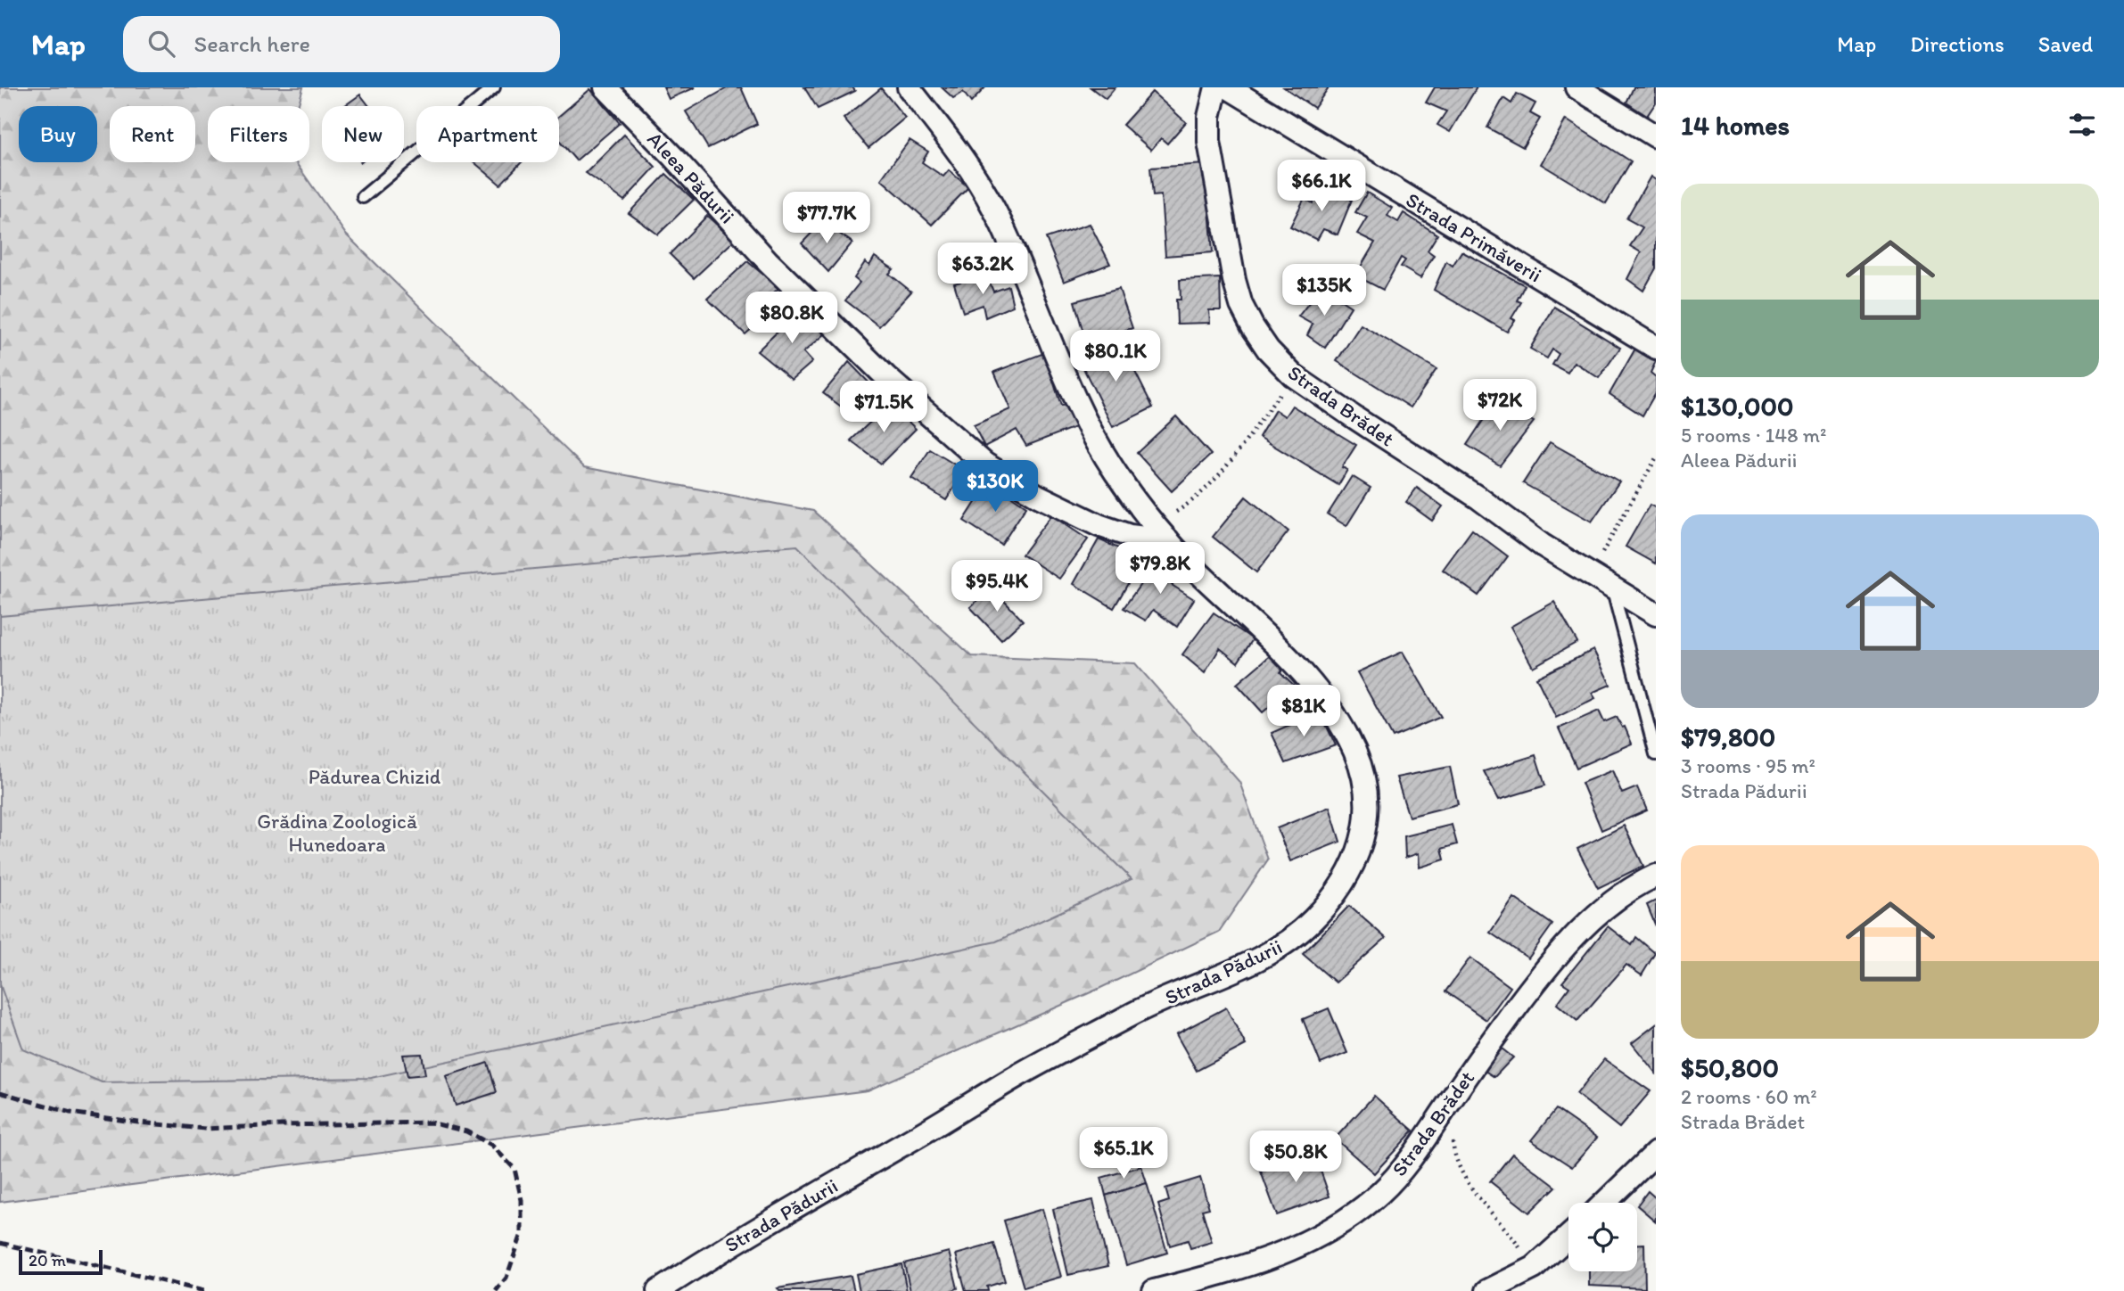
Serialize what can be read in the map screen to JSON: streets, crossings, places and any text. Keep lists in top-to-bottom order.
{
  "streets": {
    "street": [
      "Aleea Pădurii",
      "Strada Primăverii",
      "Strada Brădet",
      "Strada Pădurii"
    ]
  },
  "crossings": [
    ["Aleea Pădurii", "Strada Pădurii"]
  ],
  "parks": ["Pădurea Chizid", "Grădina Zoologică Hunedoara"],
  "scale_bar": "20 m",
  "page": {
    "header": "Map",
    "search": "Search here",
    "nav": ["Map", "Directions", "Saved"],
    "heading": "14 homes",
    "chip": [
      "Buy",
      "Rent",
      "Filters",
      "New",
      "Apartment"
    ],
    "price": [
      "$66.1K",
      "$77.7K",
      "$63.2K",
      "$135K",
      "$80.8K",
      "$80.1K",
      "$72K",
      "$71.5K",
      "$130K",
      "$79.8K",
      "$95.4K",
      "$81K",
      "$65.1K",
      "$50.8K"
    ],
    "list": [
      {
        "name": "$130,000",
        "note": "5 rooms · 148 m² · Aleea Pădurii"
      },
      {
        "name": "$79,800",
        "note": "3 rooms · 95 m² · Strada Pădurii"
      },
      {
        "name": "$50,800",
        "note": "2 rooms · 60 m² · Strada Brădet"
      }
    ],
    "scale": "20 m"
  }
}
